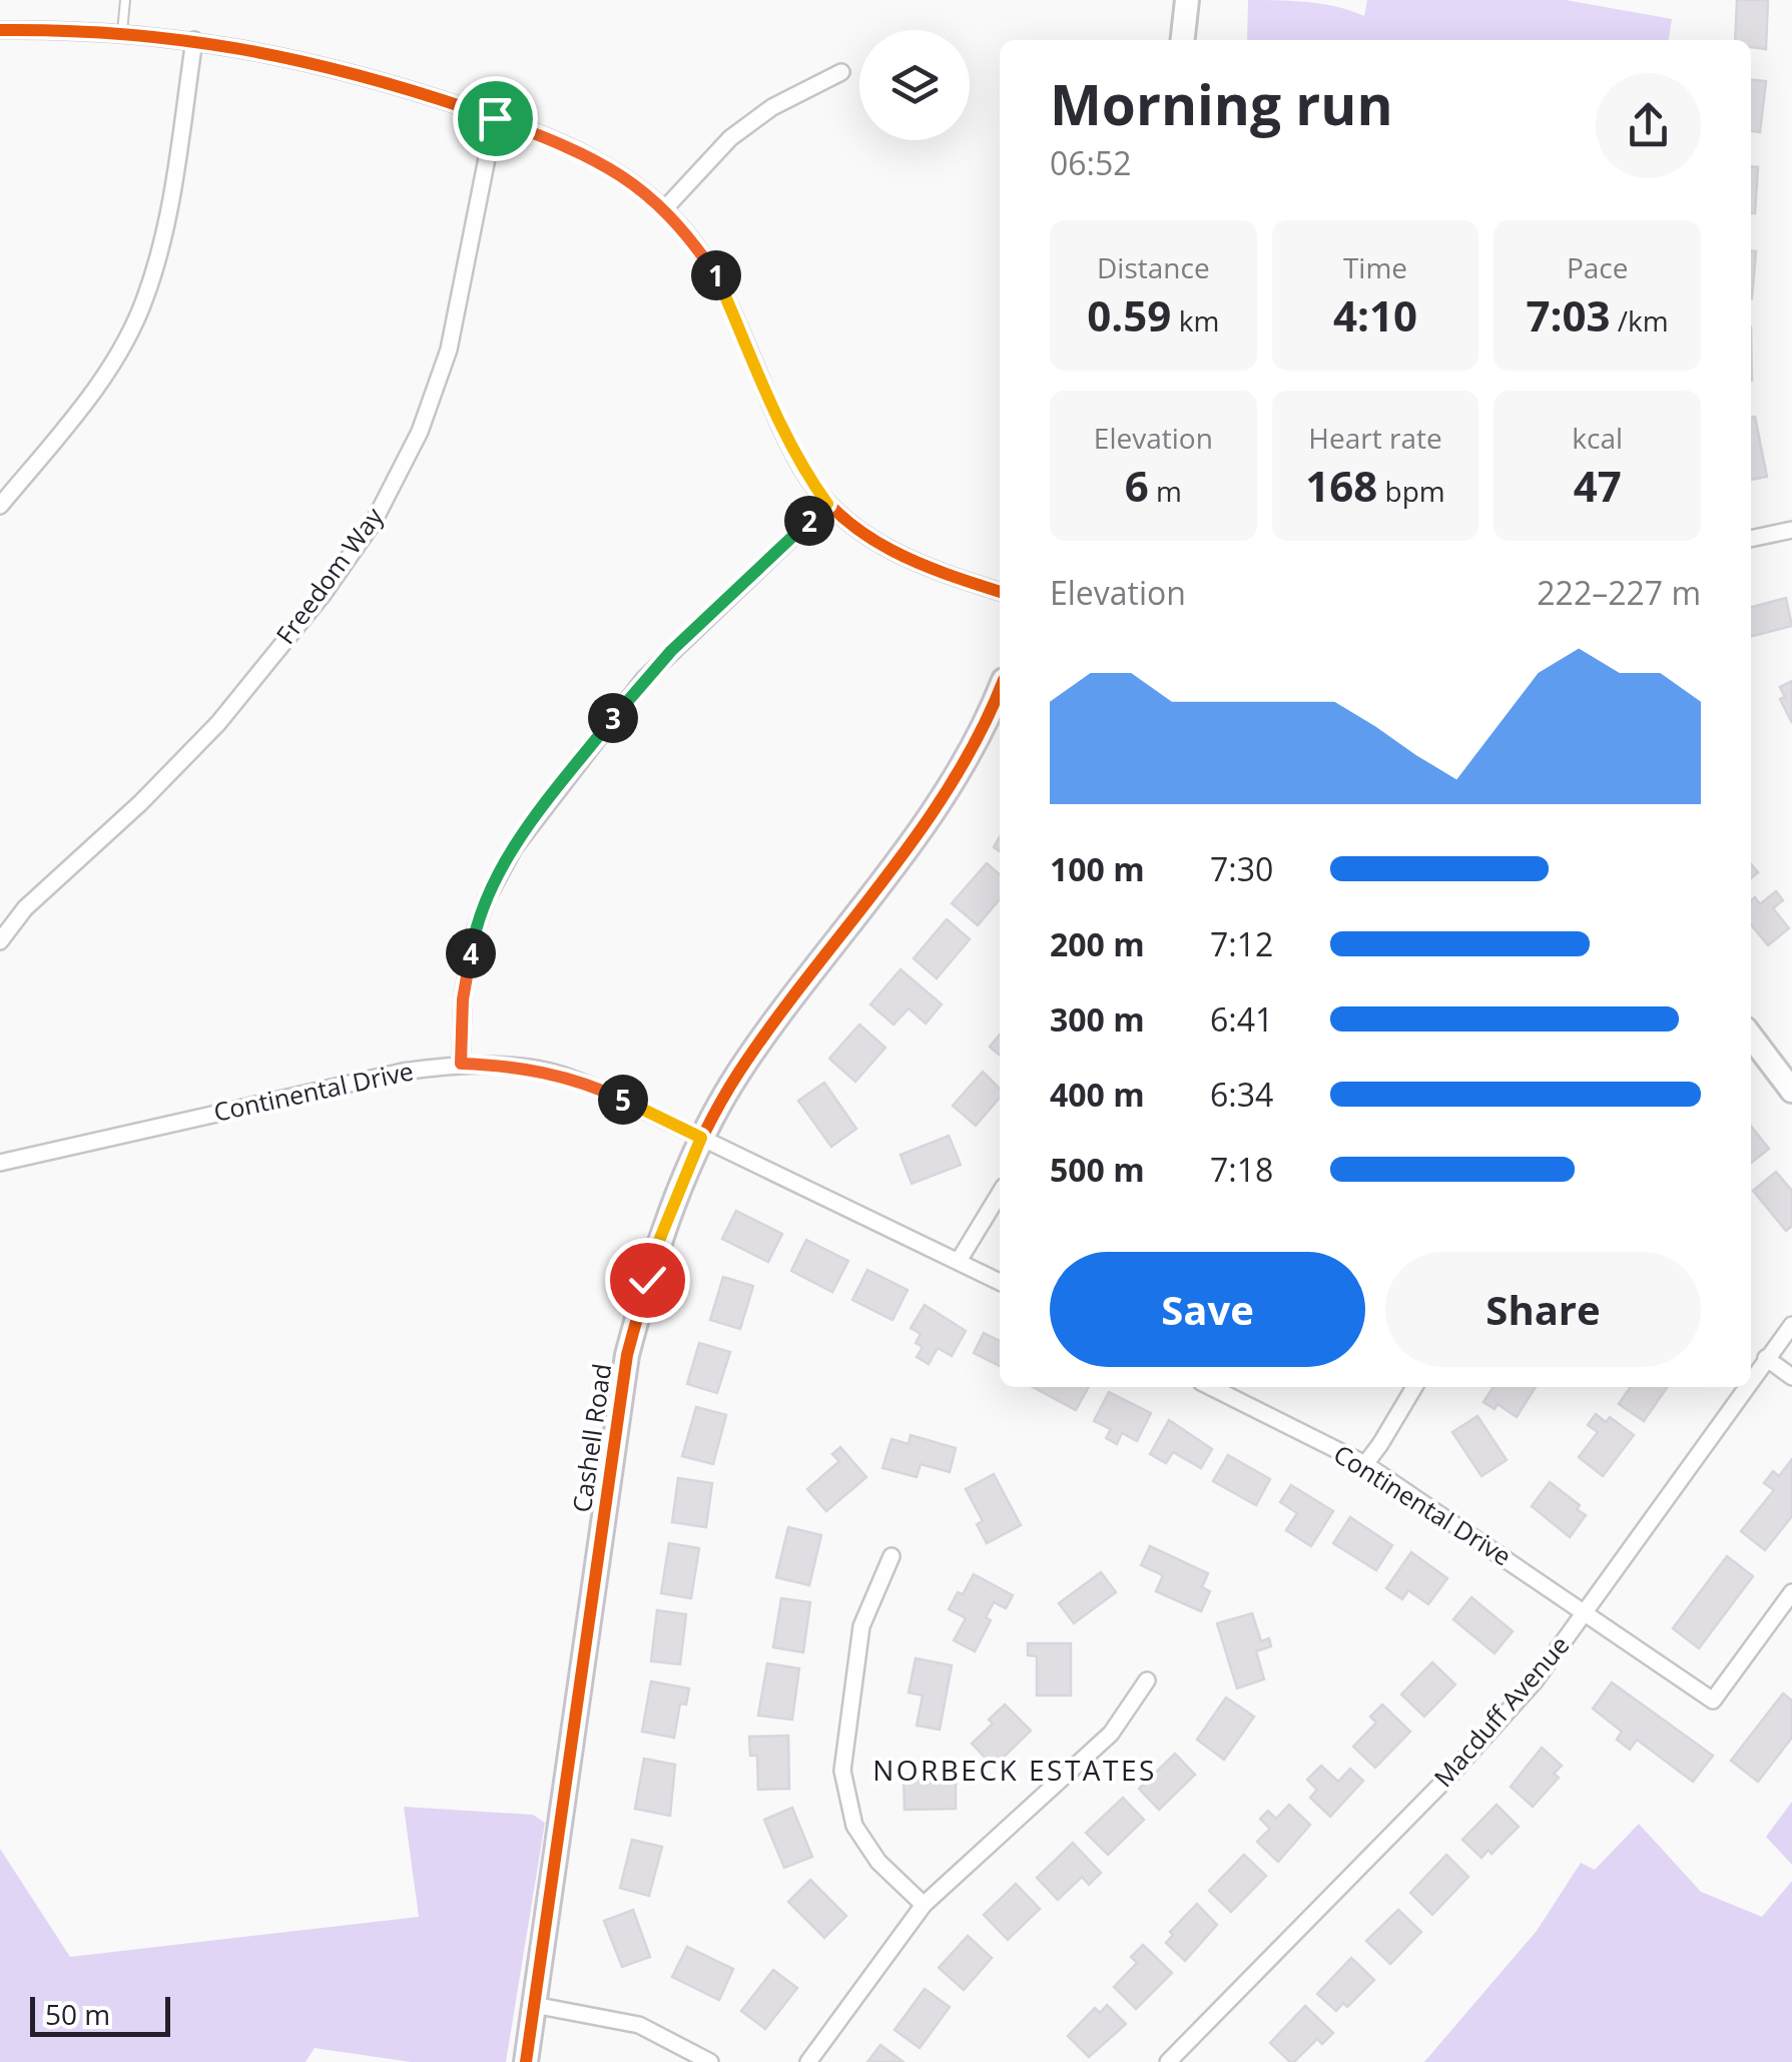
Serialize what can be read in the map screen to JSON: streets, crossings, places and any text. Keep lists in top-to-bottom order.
{
  "streets": {
    "street": [
      "Freedom Way",
      "Continental Drive",
      "Cashell Road",
      "Macduff Avenue"
    ]
  },
  "crossings": [
    ["Continental Drive", "Cashell Road"],
    ["Continental Drive", "Macduff Avenue"]
  ],
  "districts": ["NORBECK ESTATES"],
  "scale_bar": "50 m",
  "page": {
    "heading": ["Morning run", "06:52"],
    "stats": [
      ["Distance", "0.59 km"],
      ["Time", "4:10"],
      ["Pace", "7:03 /km"],
      ["Elevation", "6 m"],
      ["Heart rate", "168 bpm"],
      ["kcal", "47"]
    ],
    "pins": [
      "1",
      "2",
      "3",
      "4",
      "5"
    ],
    "chart": ["Elevation", "222–227 m"],
    "list": [
      {
        "name": "100 m",
        "note": "7:30"
      },
      {
        "name": "200 m",
        "note": "7:12"
      },
      {
        "name": "300 m",
        "note": "6:41"
      },
      {
        "name": "400 m",
        "note": "6:34"
      },
      {
        "name": "500 m",
        "note": "7:18"
      }
    ],
    "buttons": ["Save", "Share"],
    "scale": "50 m"
  }
}
